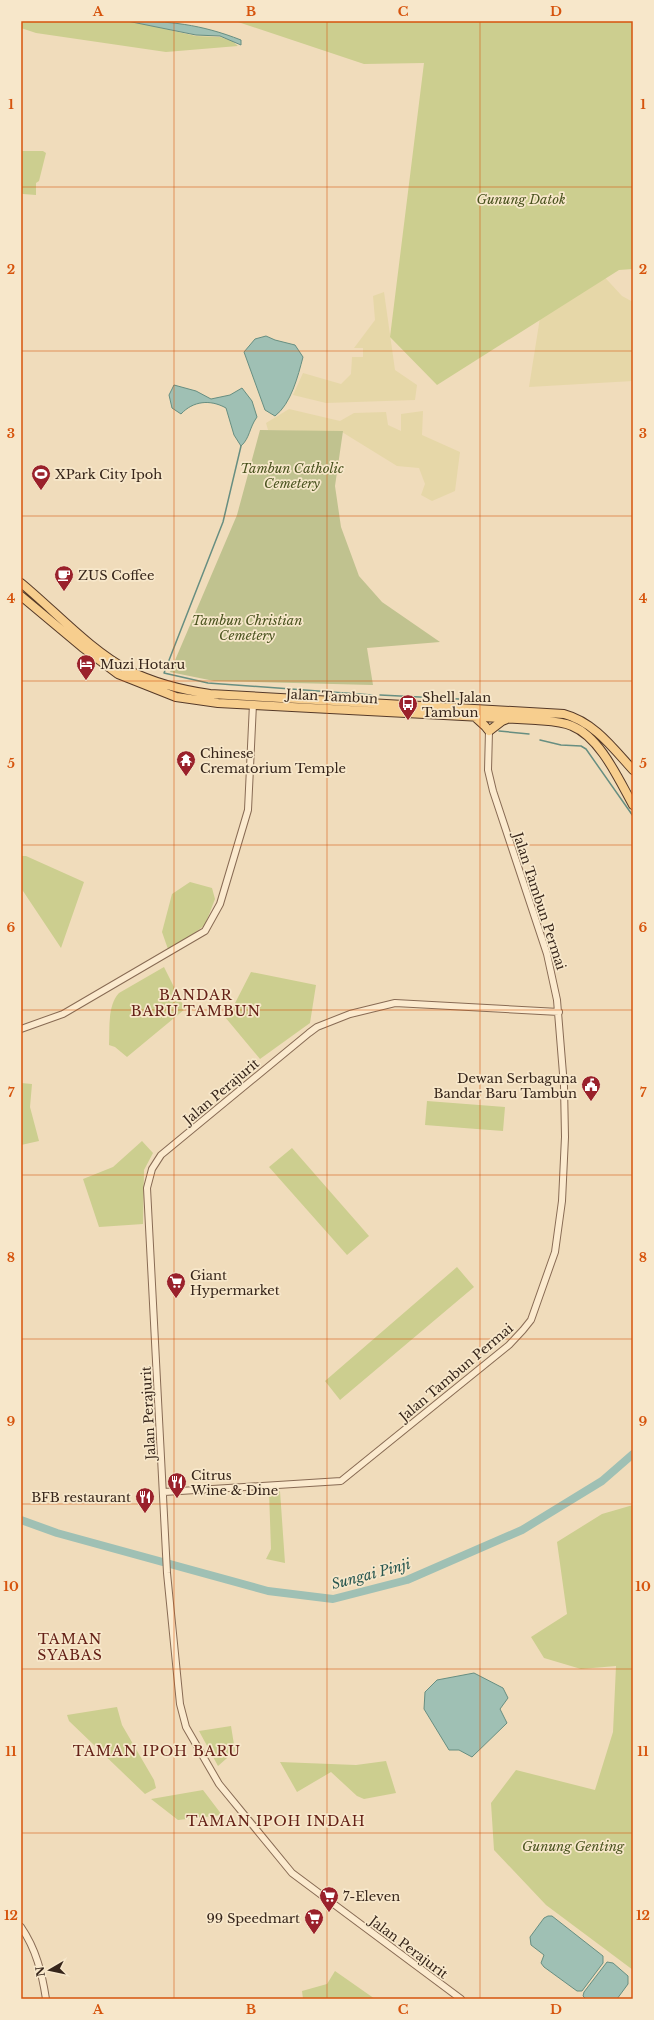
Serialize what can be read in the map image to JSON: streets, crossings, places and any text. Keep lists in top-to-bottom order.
{
  "streets": {
    "main road": ["Jalan Tambun"],
    "street": ["Jalan Tambun Permai", "Jalan Perajurit"]
  },
  "crossings": [
    ["Jalan Tambun Permai", "Jalan Perajurit"]
  ],
  "districts": [
    "BANDAR BARU TAMBUN",
    "TAMAN SYABAS",
    "TAMAN IPOH BARU",
    "TAMAN IPOH INDAH"
  ],
  "water": ["Sungai Pinji"],
  "parks": [
    "Gunung Datok",
    "Tambun Catholic Cemetery",
    "Tambun Christian Cemetery",
    "Gunung Genting"
  ],
  "places": {
    "sports": ["XPark City Ipoh"],
    "cafe": ["ZUS Coffee"],
    "hotel": ["Muzi Hotaru"],
    "bus stop": ["Shell Jalan Tambun"],
    "temple": ["Chinese Crematorium Temple"],
    "public building": ["Dewan Serbaguna Bandar Baru Tambun"],
    "supermarket": ["Giant Hypermarket", "7-Eleven", "99 Speedmart"],
    "restaurant": ["Citrus Wine & Dine", "BFB restaurant"]
  },
  "north": "left",
  "grid": {
    "columns": [
      "A",
      "B",
      "C",
      "D"
    ],
    "rows": [
      "1",
      "2",
      "3",
      "4",
      "5",
      "6",
      "7",
      "8",
      "9",
      "10",
      "11",
      "12"
    ]
  }
}
